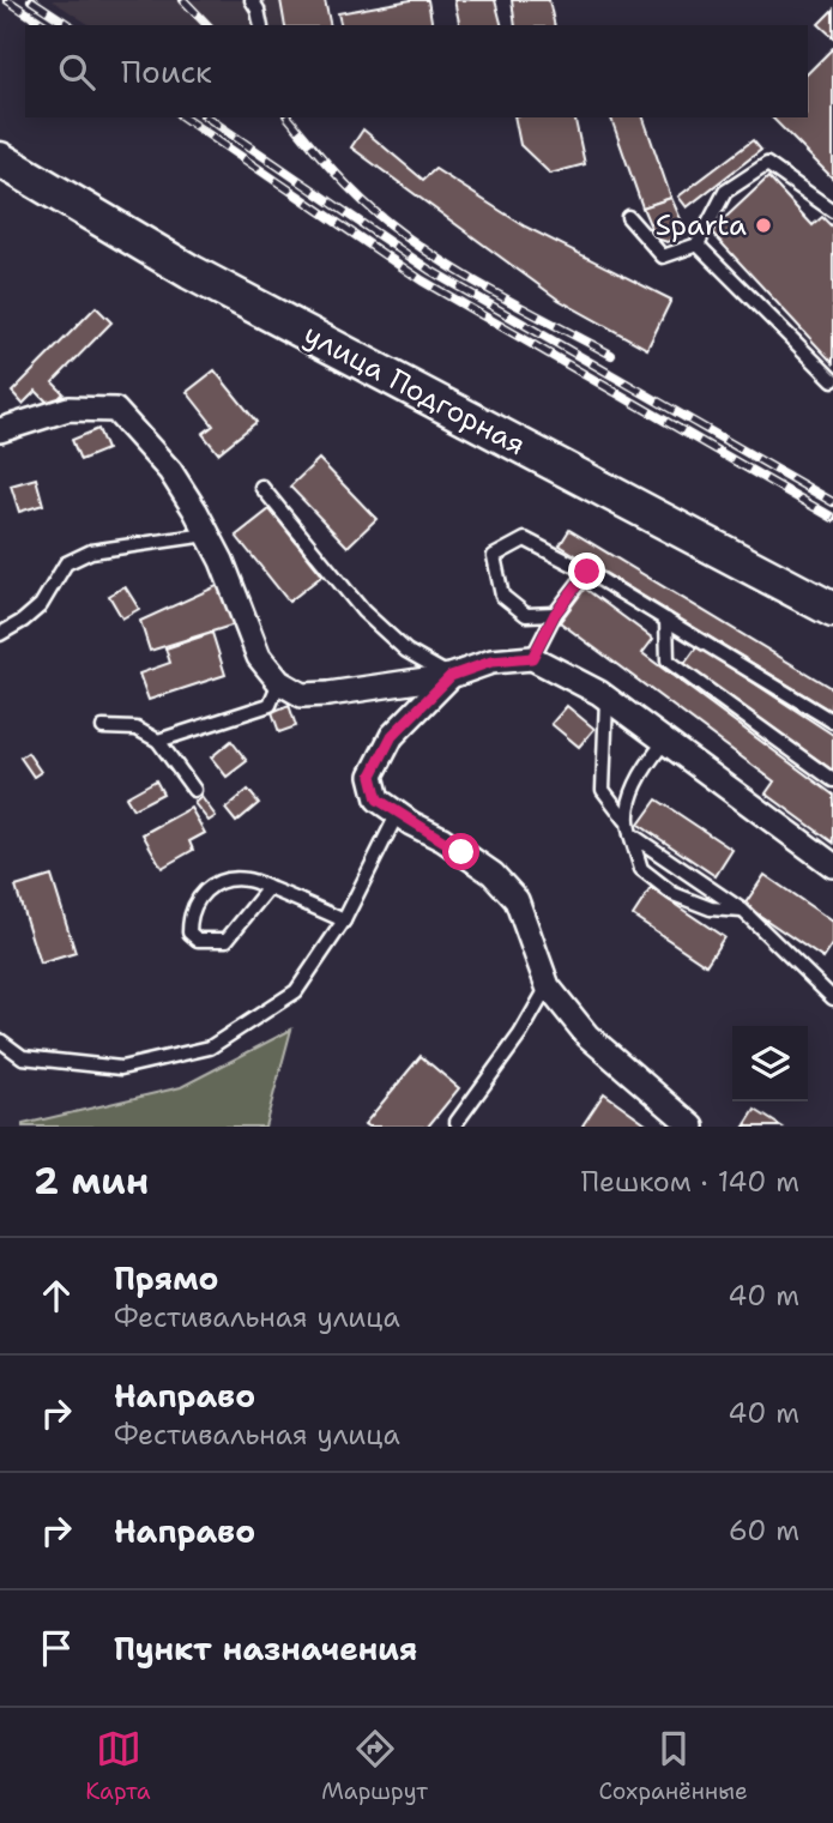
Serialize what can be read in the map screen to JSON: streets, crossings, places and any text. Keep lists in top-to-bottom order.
{
  "streets": {
    "main road": ["улица Подгорная"]
  },
  "places": ["Sparta"],
  "page": {
    "search": "Поиск",
    "heading": ["2 мин", "Пешком · 140 m"],
    "list": [
      ["Прямо", "Фестивальная улица", "40 m"],
      ["Направо", "Фестивальная улица", "40 m"],
      ["Направо", "60 m"],
      "Пункт назначения"
    ],
    "nav": ["Карта", "Маршрут", "Сохранённые"]
  }
}
